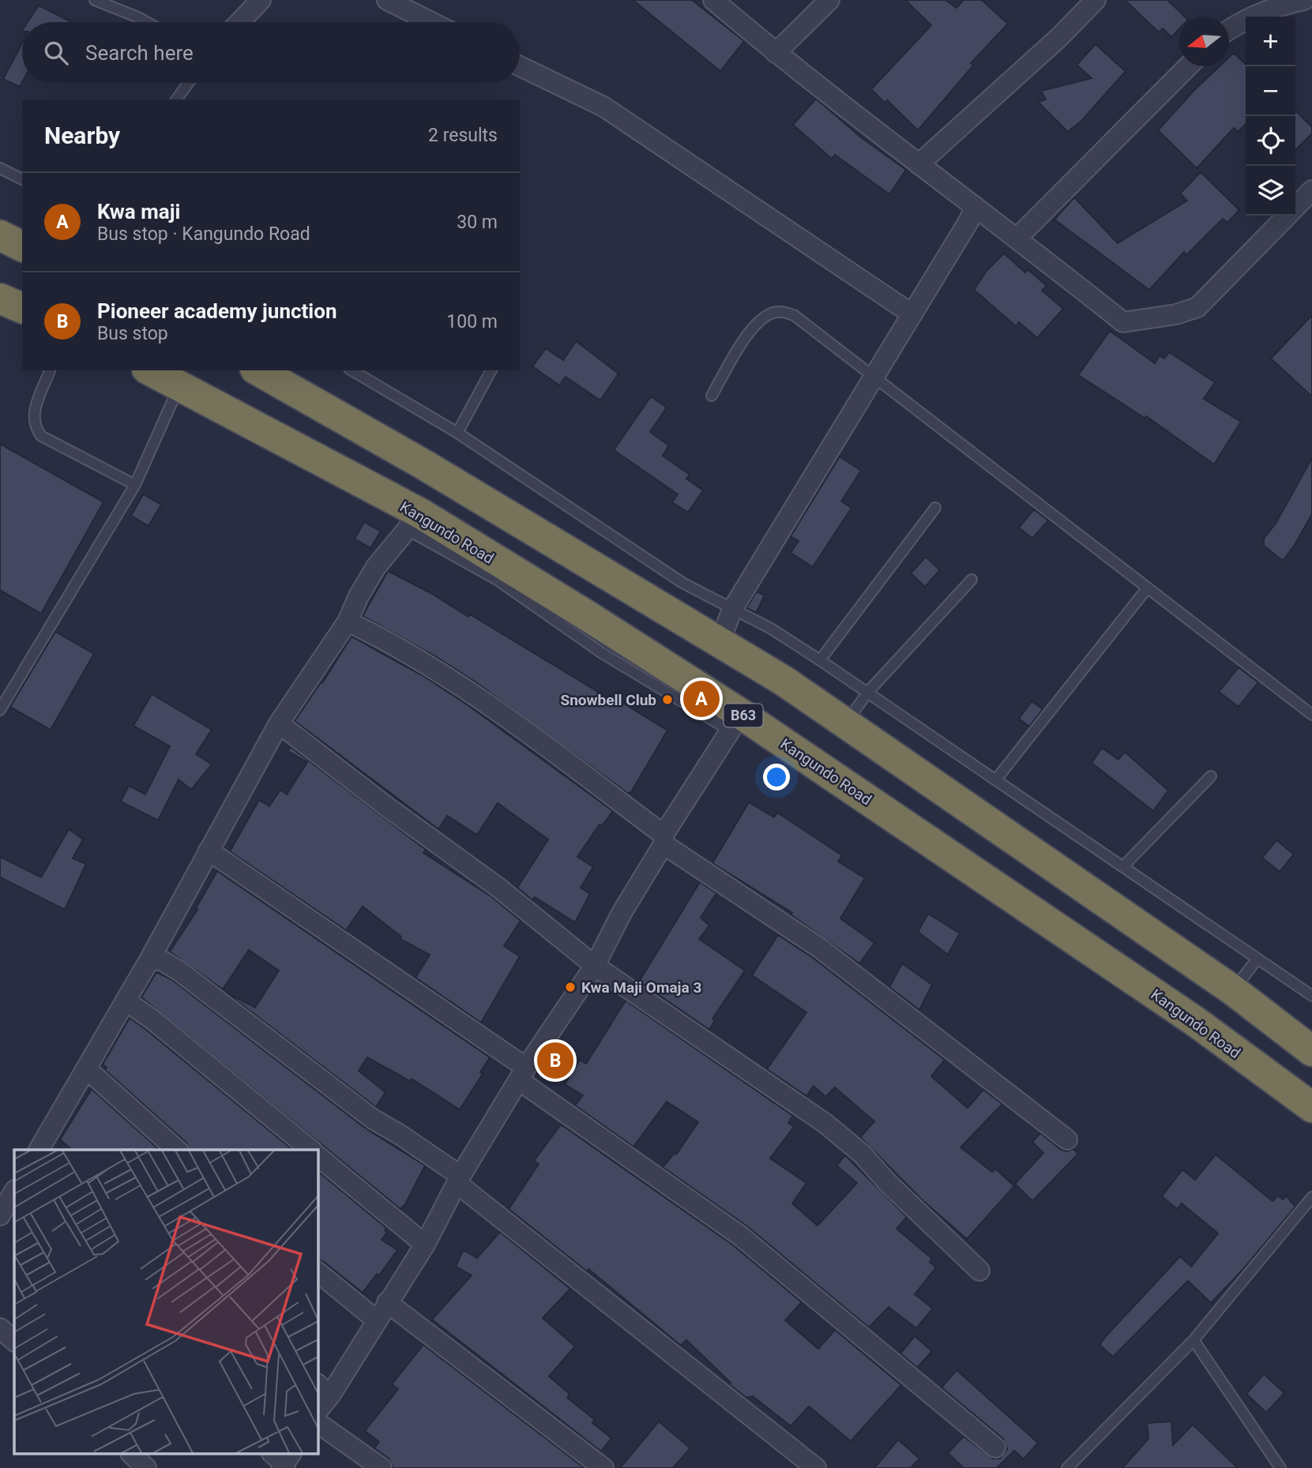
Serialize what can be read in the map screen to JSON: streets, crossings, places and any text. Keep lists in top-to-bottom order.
{
  "streets": {
    "highway": ["Kangundo Road", "B63"]
  },
  "places": ["Snowbell Club", "Kwa Maji Omaja 3"],
  "north": "left",
  "page": {
    "map_buttons": ["+", "−"],
    "search": "Search here",
    "heading": ["Nearby", "2 results"],
    "list": [
      {
        "mark": "A",
        "name": "Kwa maji",
        "note": "Bus stop · Kangundo Road",
        "value": "30 m"
      },
      {
        "mark": "B",
        "name": "Pioneer academy junction",
        "note": "Bus stop",
        "value": "100 m"
      }
    ],
    "pins": ["A", "B"]
  }
}
